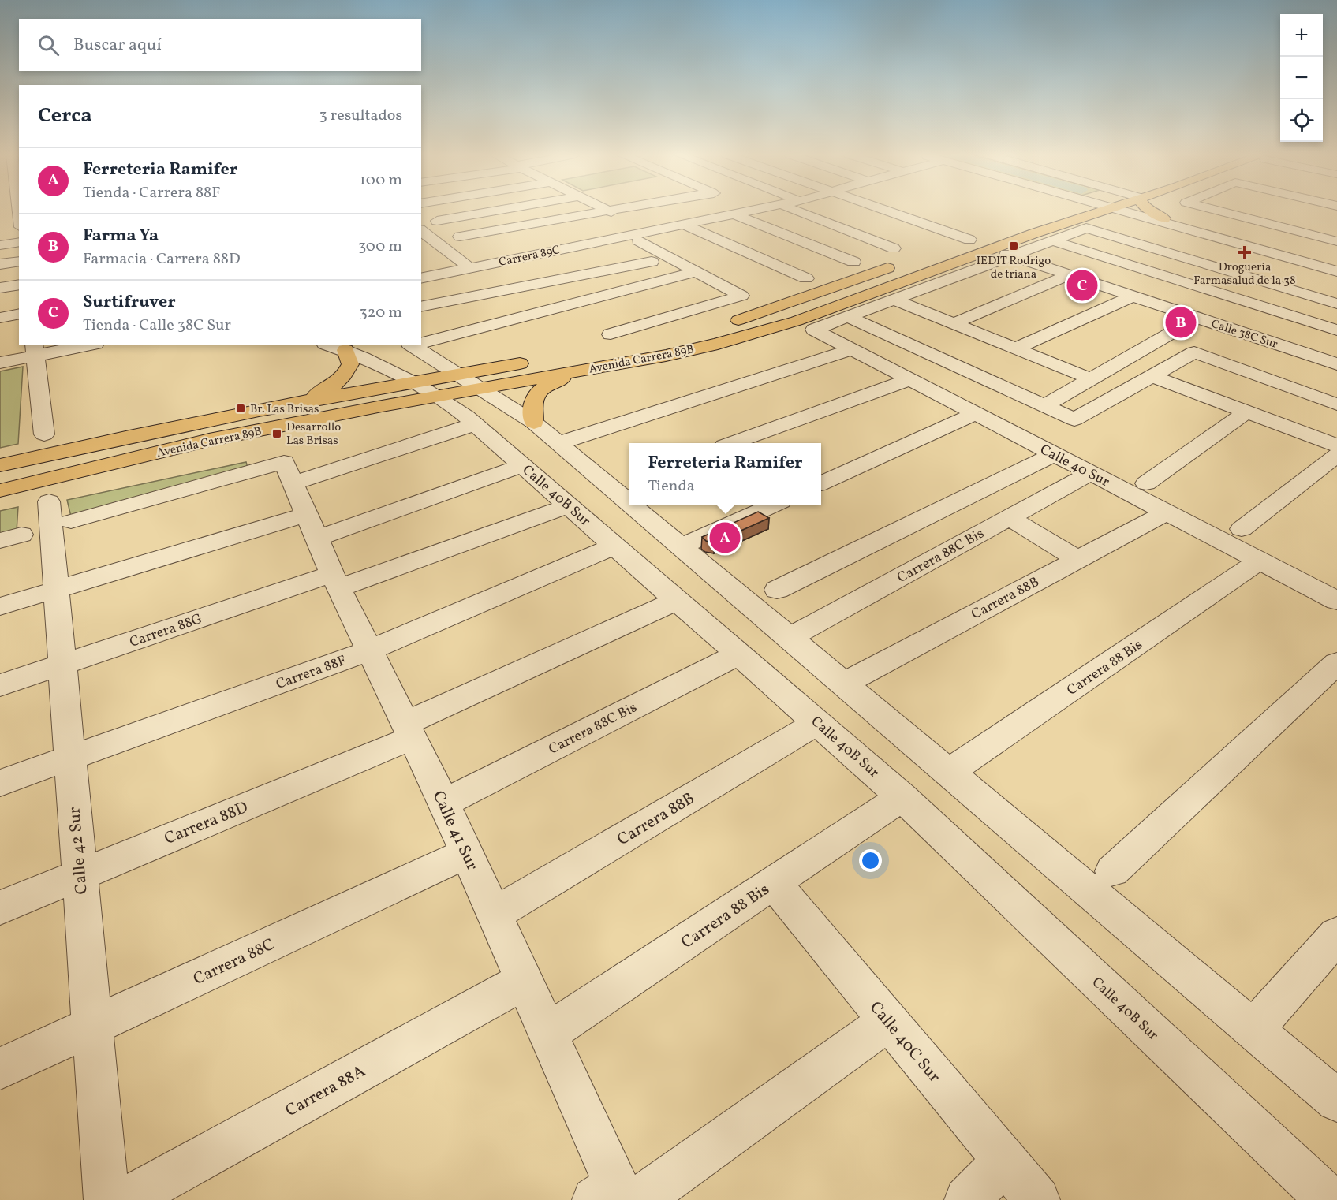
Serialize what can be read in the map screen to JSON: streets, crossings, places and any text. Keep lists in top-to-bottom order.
{
  "streets": {
    "main road": ["Avenida Carrera 89B"],
    "street": [
      "Carrera 89C",
      "Calle 38C Sur",
      "Calle 40 Sur",
      "Calle 40B Sur",
      "Carrera 88C Bis",
      "Carrera 88B",
      "Carrera 88G",
      "Carrera 88 Bis",
      "Carrera 88F",
      "Carrera 88D",
      "Calle 41 Sur",
      "Calle 42 Sur",
      "Carrera 88C",
      "Calle 40C Sur",
      "Carrera 88A"
    ]
  },
  "crossings": [
    ["Calle 38C Sur", "Avenida Carrera 89B"],
    ["Avenida Carrera 89B", "Calle 40B Sur"],
    ["Calle 40 Sur", "Carrera 88C Bis"],
    ["Calle 40 Sur", "Carrera 88B"],
    ["Calle 40 Sur", "Carrera 88 Bis"],
    ["Calle 40B Sur", "Carrera 88C Bis"],
    ["Calle 40B Sur", "Carrera 88B"],
    ["Calle 40B Sur", "Carrera 88G"],
    ["Calle 40B Sur", "Carrera 88 Bis"],
    ["Calle 40B Sur", "Carrera 88F"],
    ["Calle 40B Sur", "Carrera 88D"],
    ["Carrera 88C Bis", "Calle 41 Sur"],
    ["Carrera 88B", "Calle 41 Sur"],
    ["Carrera 88G", "Calle 41 Sur"],
    ["Carrera 88G", "Calle 42 Sur"],
    ["Carrera 88 Bis", "Calle 41 Sur"],
    ["Carrera 88 Bis", "Calle 40C Sur"],
    ["Carrera 88F", "Calle 41 Sur"],
    ["Carrera 88F", "Calle 42 Sur"],
    ["Carrera 88D", "Calle 41 Sur"],
    ["Carrera 88D", "Calle 42 Sur"],
    ["Calle 41 Sur", "Calle 42 Sur"],
    ["Calle 41 Sur", "Carrera 88C"],
    ["Calle 41 Sur", "Carrera 88A"],
    ["Calle 42 Sur", "Carrera 88C"]
  ],
  "places": {
    "transit": ["IEDIT Rodrigo de triana", "Br. Las Brisas", "Desarrollo Las Brisas"],
    "health": ["Drogueria Farmasalud de la 38"]
  },
  "page": {
    "map_buttons": ["+", "−"],
    "search": "Buscar aquí",
    "heading": ["Cerca", "3 resultados"],
    "list": [
      {
        "mark": "A",
        "name": "Ferreteria Ramifer",
        "note": "Tienda · Carrera 88F",
        "value": "100 m"
      },
      {
        "mark": "B",
        "name": "Farma Ya",
        "note": "Farmacia · Carrera 88D",
        "value": "300 m"
      },
      {
        "mark": "C",
        "name": "Surtifruver",
        "note": "Tienda · Calle 38C Sur",
        "value": "320 m"
      }
    ],
    "pins": ["C", "B", "A"],
    "popup": ["Ferreteria Ramifer", "Tienda"]
  }
}
